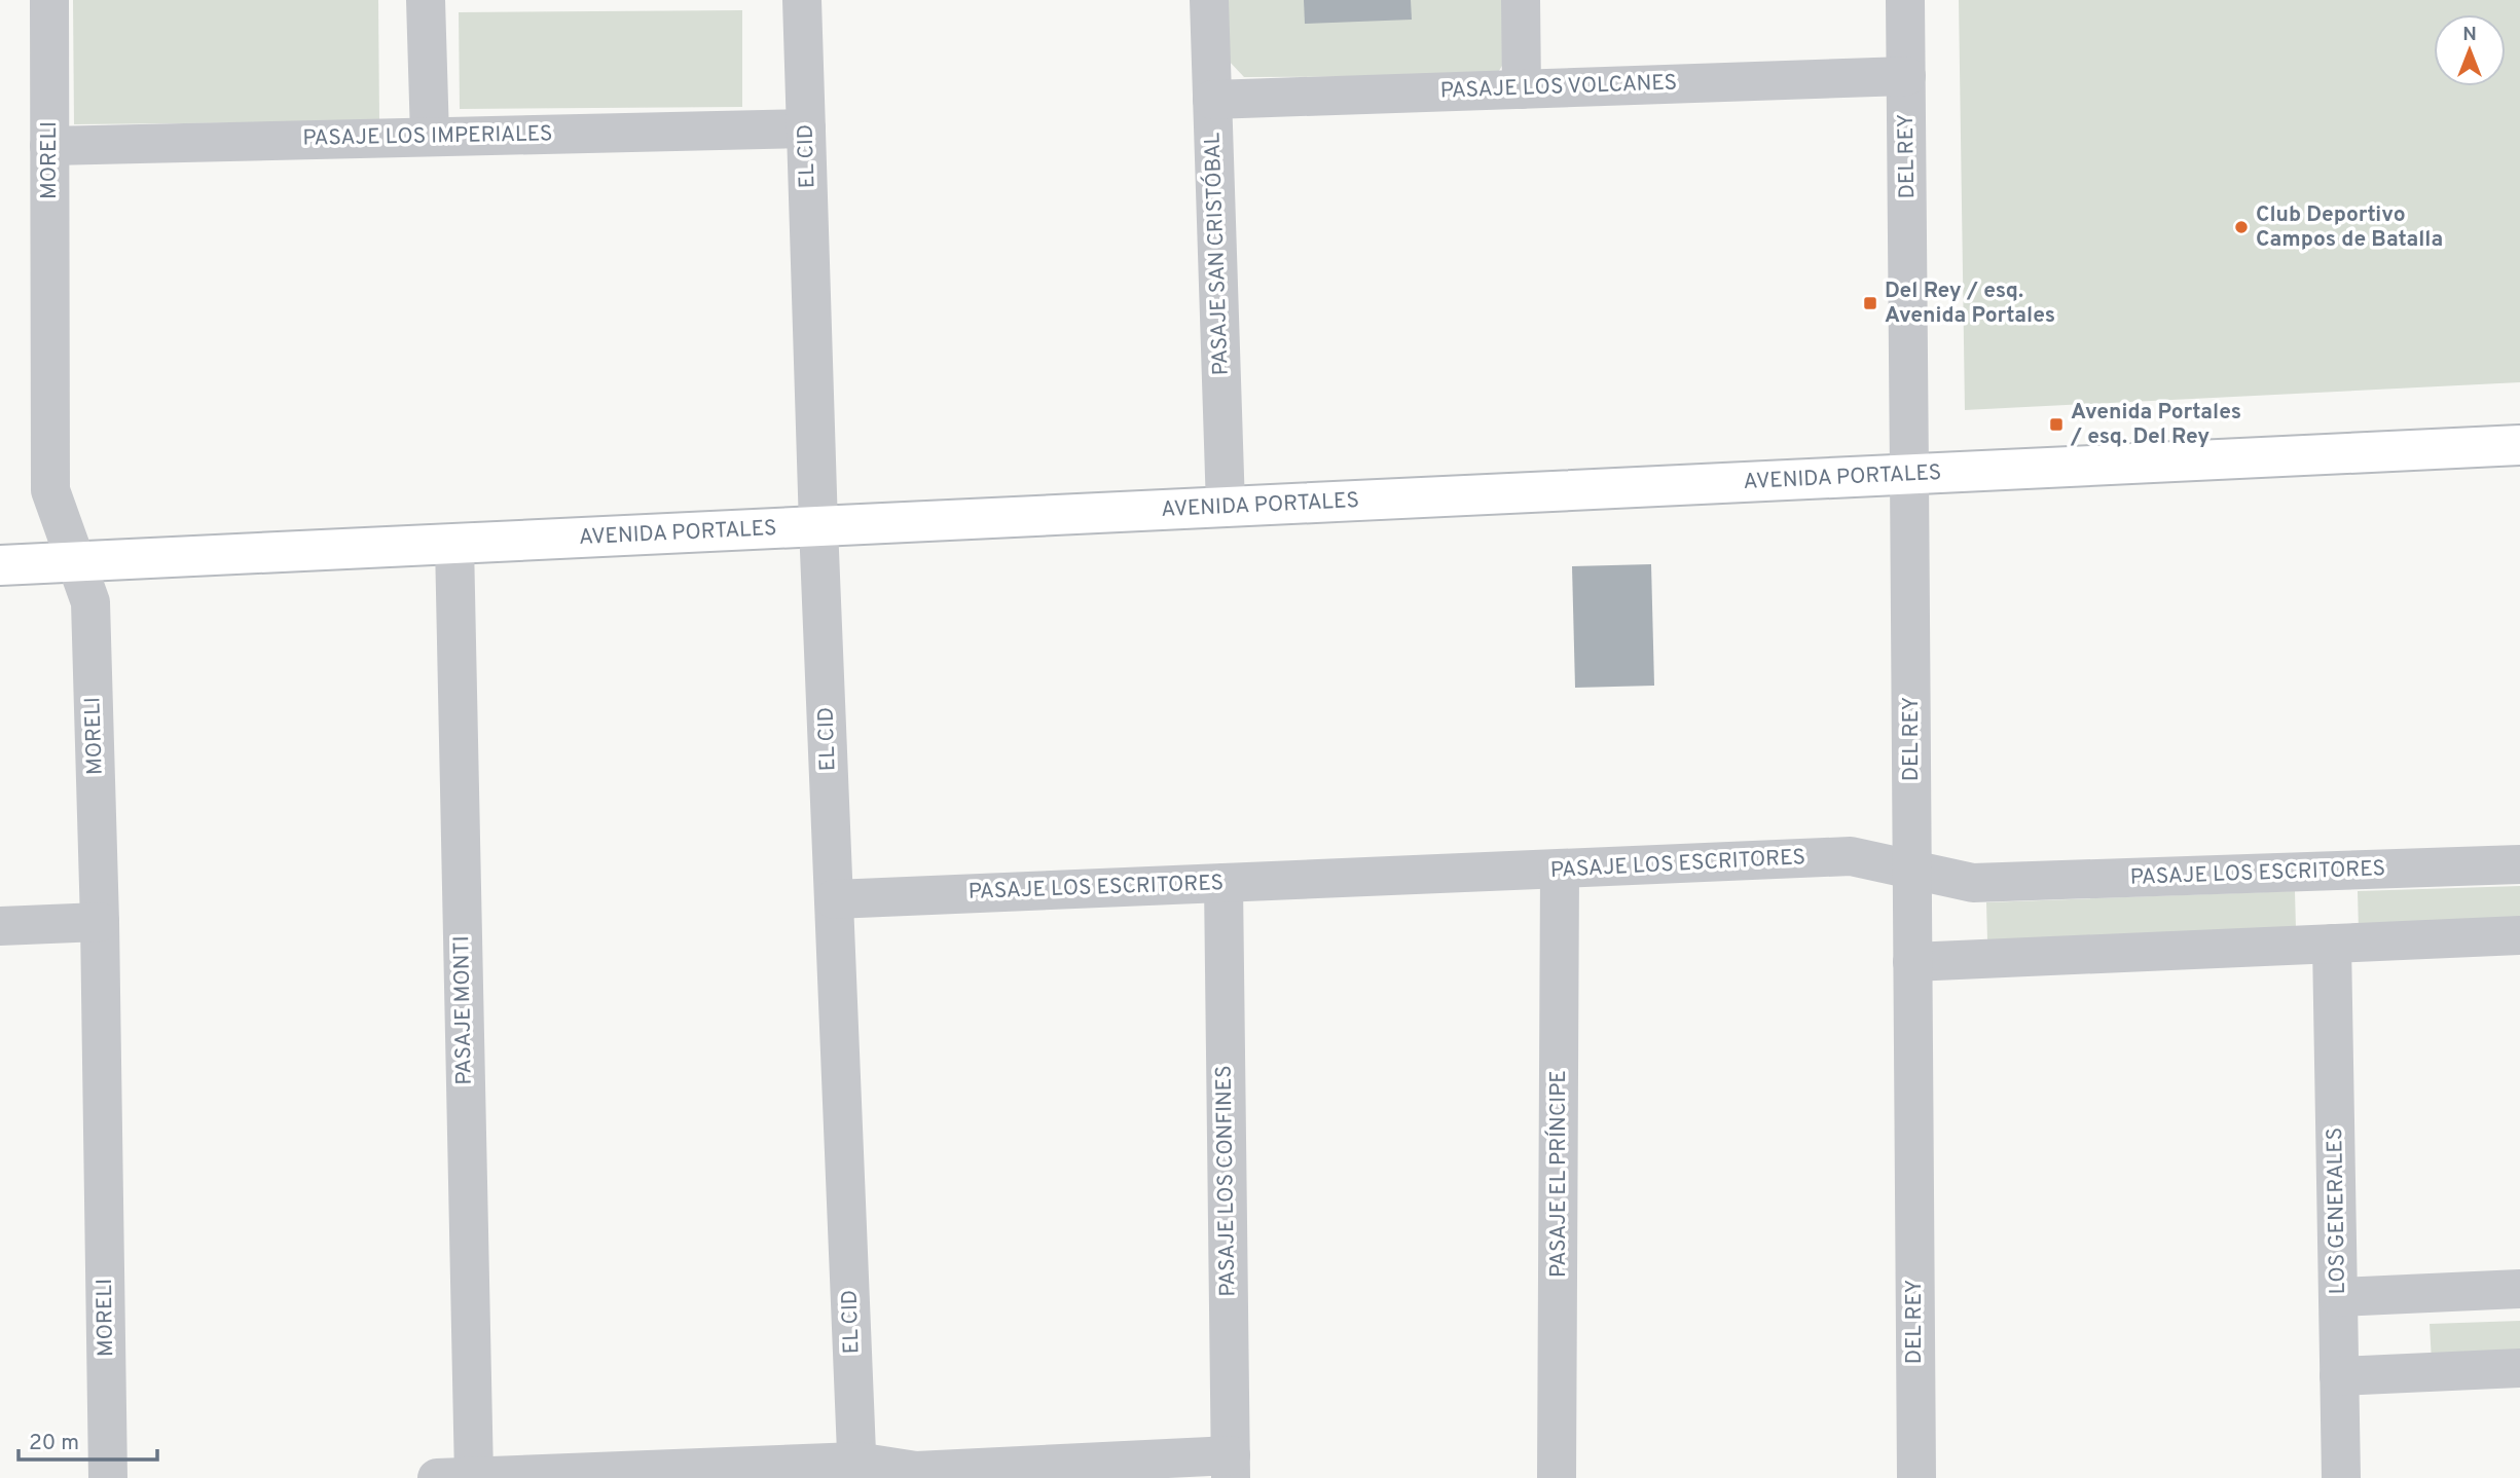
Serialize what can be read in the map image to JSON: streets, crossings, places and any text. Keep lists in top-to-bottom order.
{
  "streets": {
    "main road": ["AVENIDA PORTALES"],
    "street": [
      "PASAJE LOS VOLCANES",
      "PASAJE LOS IMPERIALES",
      "EL CID",
      "DEL REY",
      "MORELI",
      "PASAJE SAN CRISTÓBAL",
      "PASAJE LOS ESCRITORES",
      "PASAJE MONTI",
      "PASAJE EL PRÍNCIPE",
      "PASAJE LOS CONFINES",
      "LOS GENERALES"
    ]
  },
  "crossings": [
    ["PASAJE LOS VOLCANES", "DEL REY"],
    ["PASAJE LOS VOLCANES", "PASAJE SAN CRISTÓBAL"],
    ["PASAJE LOS IMPERIALES", "EL CID"],
    ["PASAJE LOS IMPERIALES", "MORELI"],
    ["EL CID", "AVENIDA PORTALES"],
    ["EL CID", "PASAJE LOS ESCRITORES"],
    ["DEL REY", "AVENIDA PORTALES"],
    ["DEL REY", "PASAJE LOS ESCRITORES"],
    ["MORELI", "AVENIDA PORTALES"],
    ["PASAJE SAN CRISTÓBAL", "AVENIDA PORTALES"],
    ["AVENIDA PORTALES", "PASAJE MONTI"],
    ["PASAJE LOS ESCRITORES", "PASAJE EL PRÍNCIPE"],
    ["PASAJE LOS ESCRITORES", "PASAJE LOS CONFINES"]
  ],
  "places": {
    "other": ["Club Deportivo Campos de Batalla"],
    "transit": ["Del Rey / esq. Avenida Portales", "Avenida Portales / esq. Del Rey"]
  },
  "scale_bar": "20 m",
  "north": "top"
}
